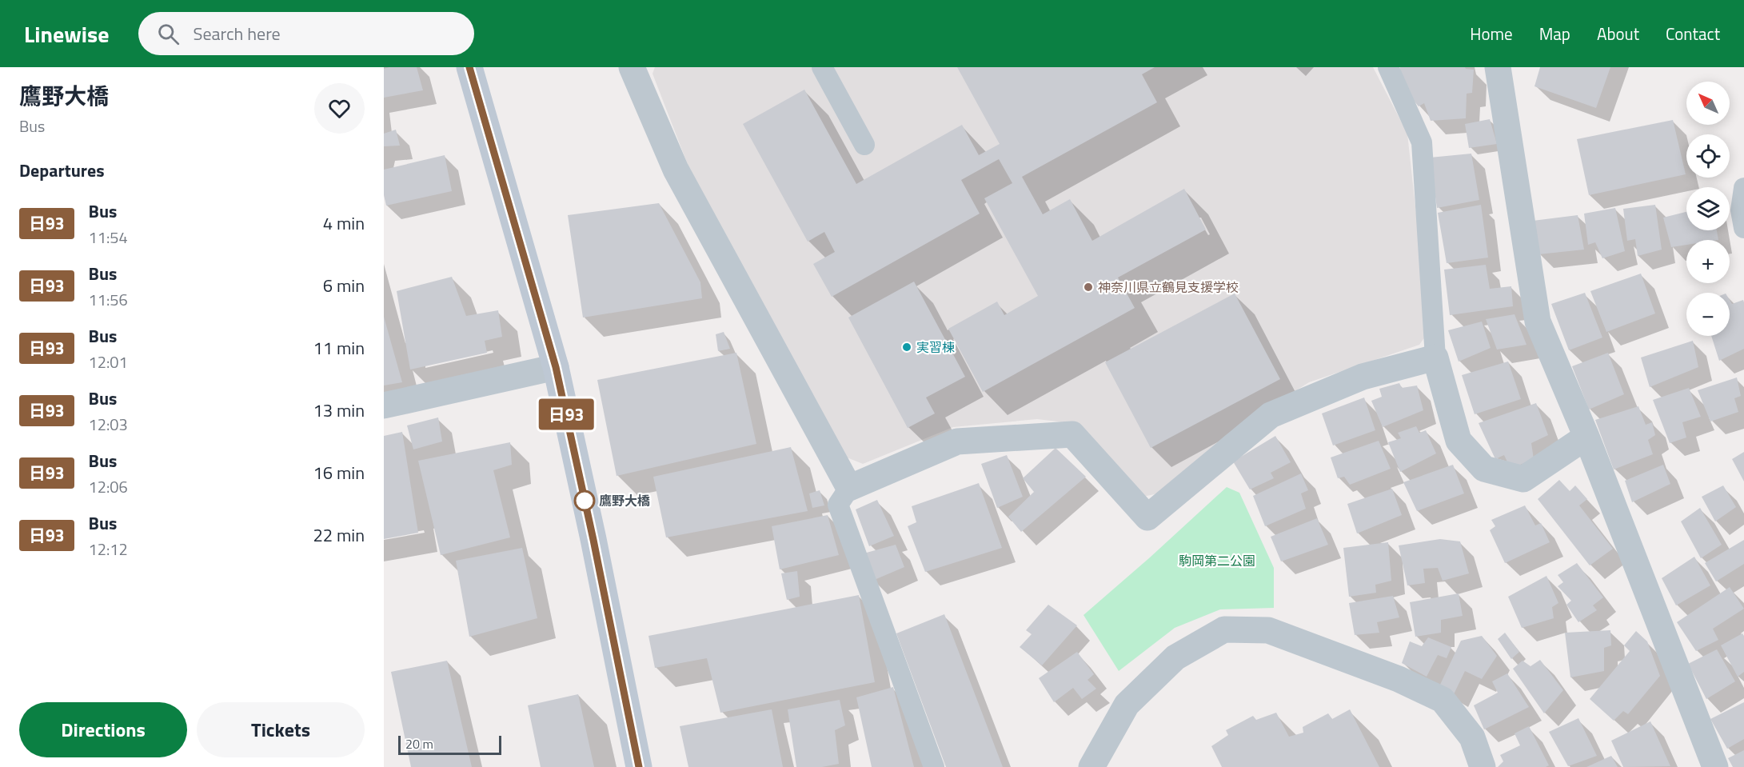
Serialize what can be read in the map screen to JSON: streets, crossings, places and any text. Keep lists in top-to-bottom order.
{
  "parks": ["駒岡第二公園"],
  "places": ["神奈川県立鶴見支援学校", "実習棟", "鷹野大橋"],
  "lines": ["bus line 日93"],
  "scale_bar": "20 m",
  "north": "top left",
  "page": {
    "header": "Linewise",
    "search": "Search here",
    "nav": [
      "Home",
      "Map",
      "About",
      "Contact"
    ],
    "heading": [
      ["鷹野大橋", "Bus"],
      "Departures"
    ],
    "on_map": "日93",
    "map_buttons": ["+", "−"],
    "list": [
      {
        "mark": "日93",
        "name": "Bus",
        "note": "11:54",
        "value": "4 min"
      },
      {
        "mark": "日93",
        "name": "Bus",
        "note": "11:56",
        "value": "6 min"
      },
      {
        "mark": "日93",
        "name": "Bus",
        "note": "12:01",
        "value": "11 min"
      },
      {
        "mark": "日93",
        "name": "Bus",
        "note": "12:03",
        "value": "13 min"
      },
      {
        "mark": "日93",
        "name": "Bus",
        "note": "12:06",
        "value": "16 min"
      },
      {
        "mark": "日93",
        "name": "Bus",
        "note": "12:12",
        "value": "22 min"
      }
    ],
    "buttons": ["Directions", "Tickets"],
    "scale": "20 m"
  }
}
